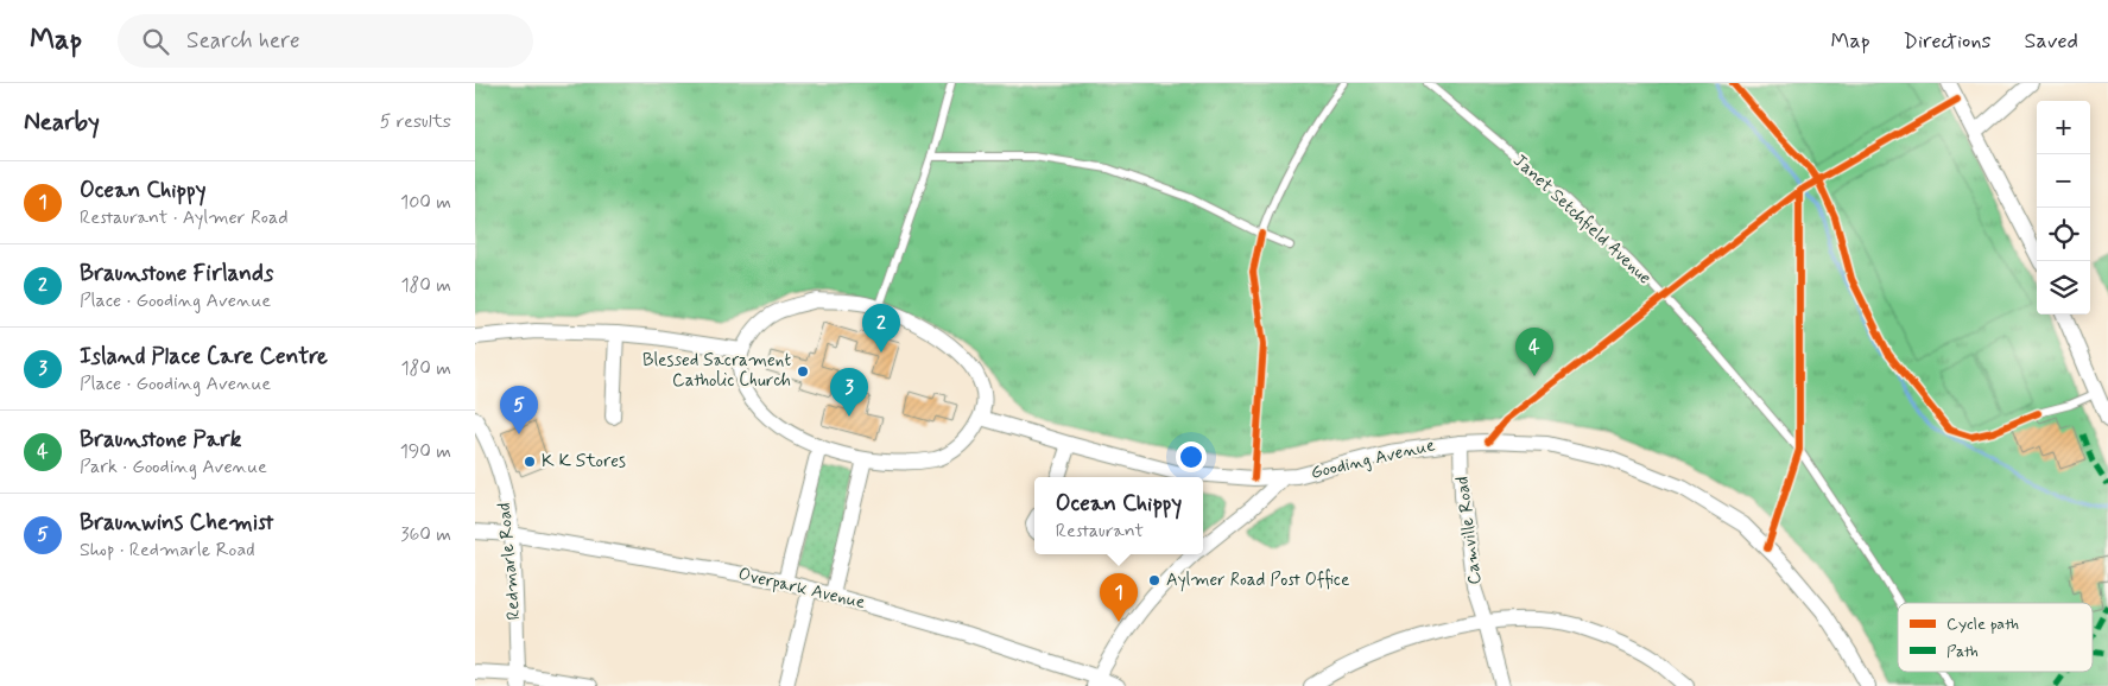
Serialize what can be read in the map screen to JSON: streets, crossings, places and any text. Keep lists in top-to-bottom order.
{
  "streets": {
    "street": [
      "Gooding Avenue",
      "Camville Road",
      "Redmarle Road",
      "Overpark Avenue"
    ],
    "lane": ["Janet Setchfield Avenue"]
  },
  "crossings": [
    ["Gooding Avenue", "Camville Road"],
    ["Redmarle Road", "Overpark Avenue"]
  ],
  "places": ["Blessed Sacrament Catholic Church", "K K Stores", "Aylmer Road Post Office"],
  "legend": ["Cycle path", "Path"],
  "page": {
    "header": "Map",
    "search": "Search here",
    "nav": ["Map", "Directions", "Saved"],
    "heading": ["Nearby", "5 results"],
    "map_buttons": ["+", "−"],
    "list": [
      {
        "mark": "1",
        "name": "Ocean Chippy",
        "note": "Restaurant · Aylmer Road",
        "value": "100 m"
      },
      {
        "mark": "2",
        "name": "Braunstone Firlands",
        "note": "Place · Gooding Avenue",
        "value": "180 m"
      },
      {
        "mark": "3",
        "name": "Island Place Care Centre",
        "note": "Place · Gooding Avenue",
        "value": "180 m"
      },
      {
        "mark": "4",
        "name": "Braunstone Park",
        "note": "Park · Gooding Avenue",
        "value": "190 m"
      },
      {
        "mark": "5",
        "name": "Braunwins Chemist",
        "note": "Shop · Redmarle Road",
        "value": "360 m"
      }
    ],
    "pins": [
      "2",
      "4",
      "3",
      "5",
      "1"
    ],
    "popup": ["Ocean Chippy", "Restaurant"]
  }
}
